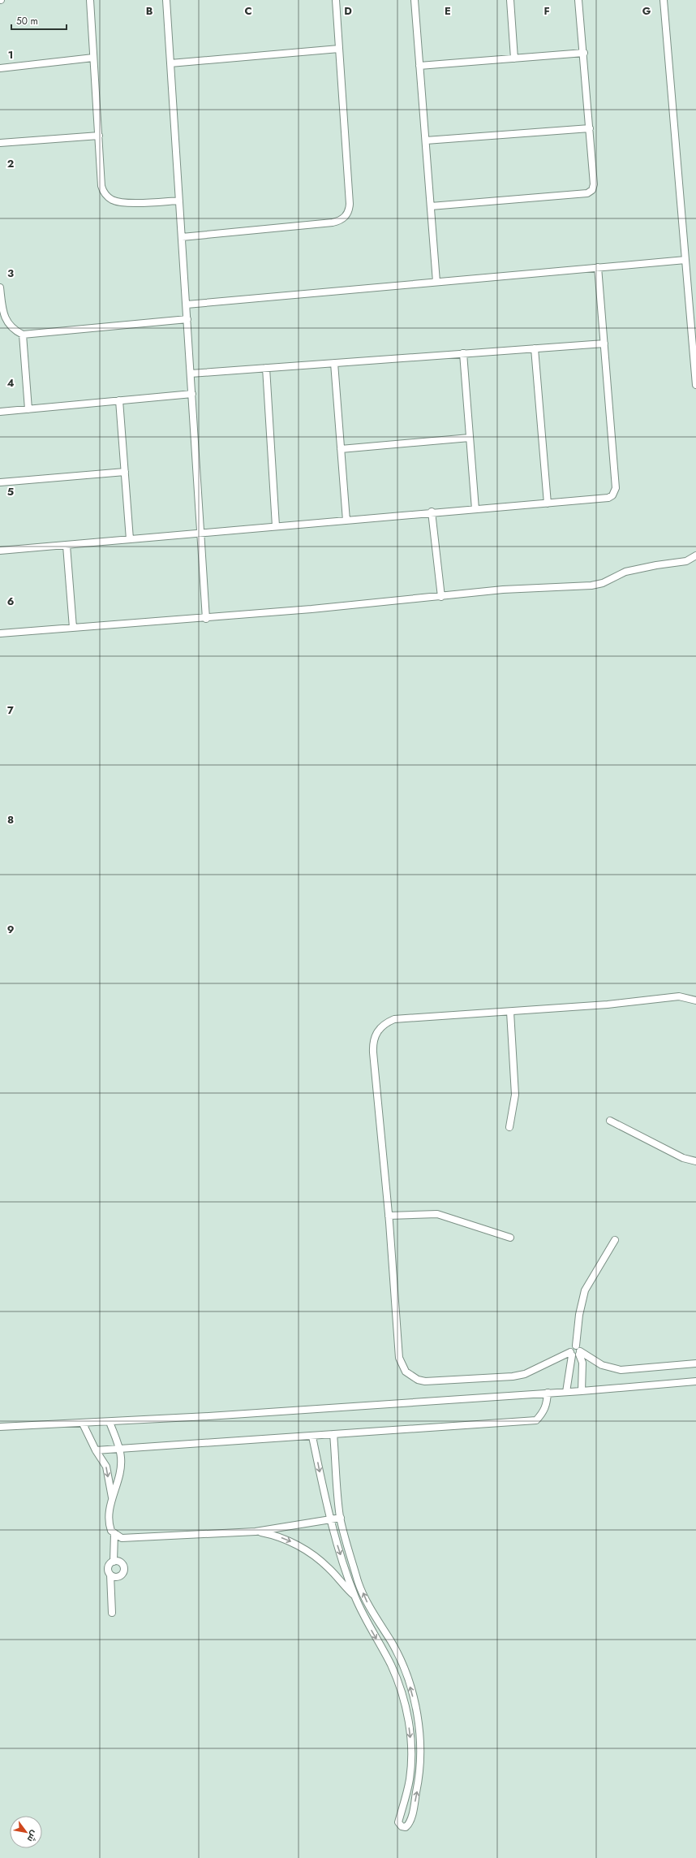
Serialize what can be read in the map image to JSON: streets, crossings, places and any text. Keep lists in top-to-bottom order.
{
  "scale_bar": "50 m",
  "north": "bottom right",
  "grid": {
    "columns": [
      "B",
      "C",
      "D",
      "E",
      "F",
      "G"
    ],
    "rows": [
      "1",
      "2",
      "3",
      "4",
      "5",
      "6",
      "7",
      "8",
      "9"
    ]
  }
}
